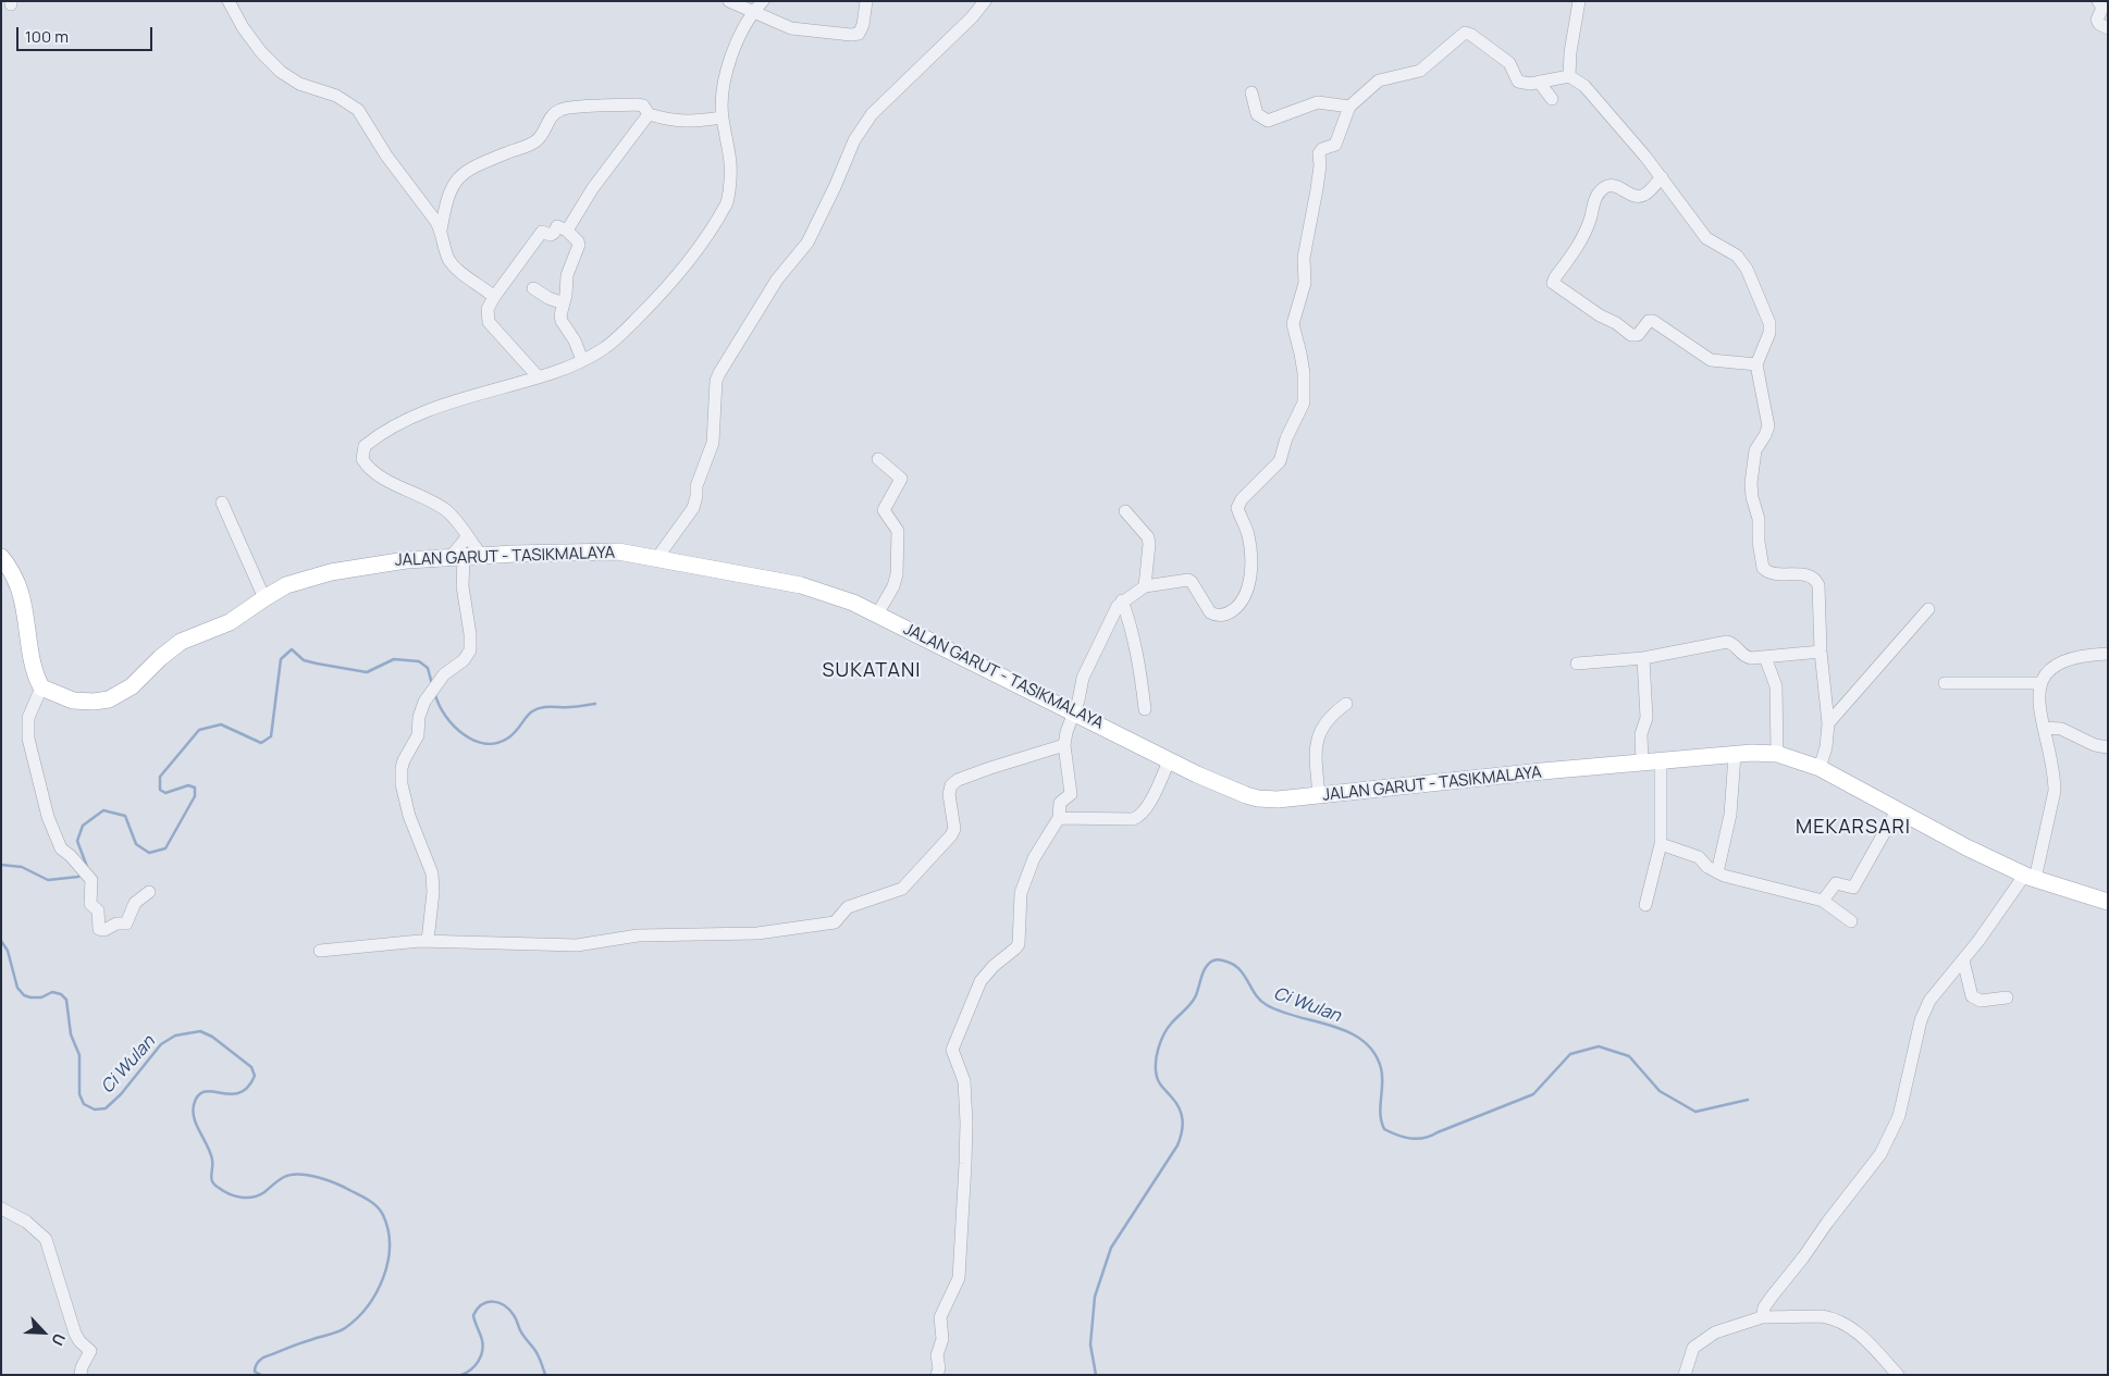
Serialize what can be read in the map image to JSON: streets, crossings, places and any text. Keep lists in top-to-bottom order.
{
  "streets": {
    "main road": ["JALAN GARUT - TASIKMALAYA"]
  },
  "districts": ["SUKATANI", "MEKARSARI"],
  "water": ["Ci Wulan"],
  "scale_bar": "100 m",
  "north": "bottom right"
}
